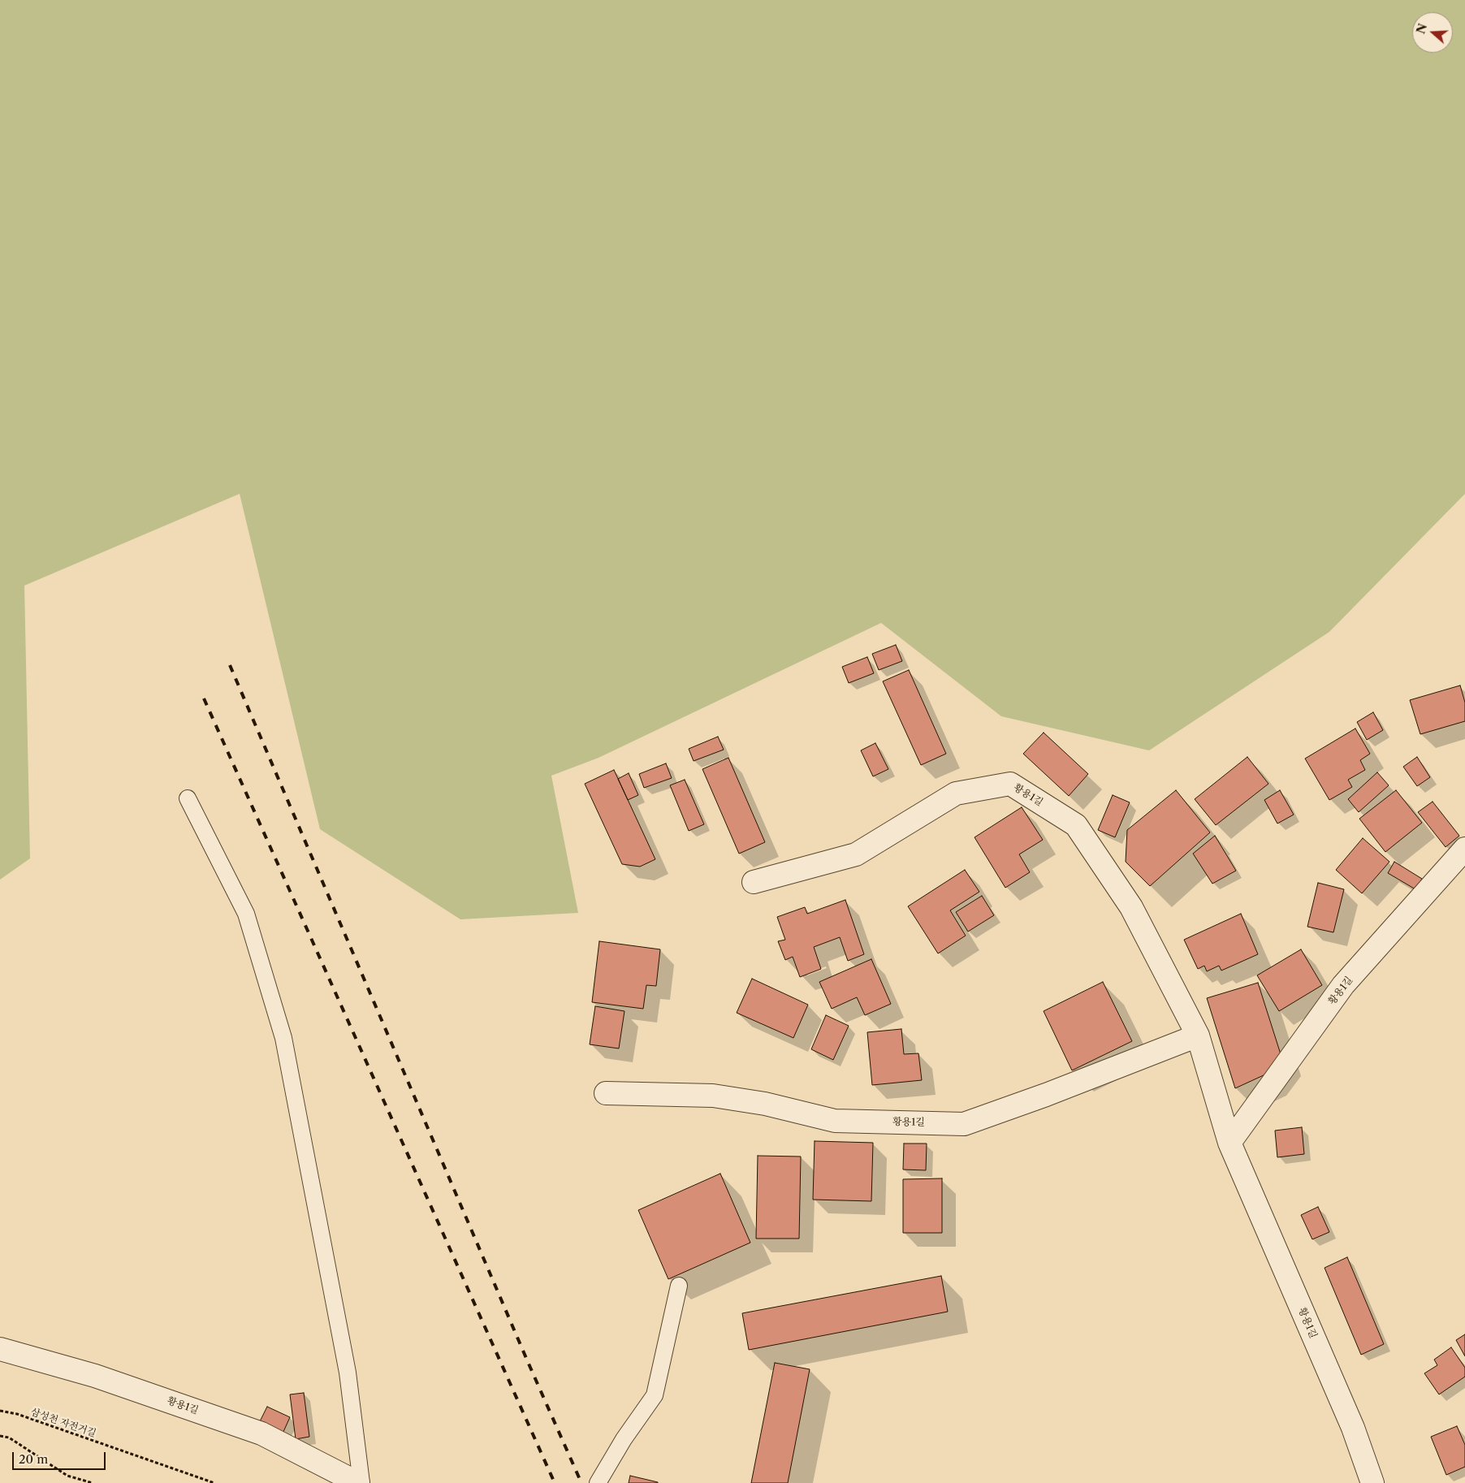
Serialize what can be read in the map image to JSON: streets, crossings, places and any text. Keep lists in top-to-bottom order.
{
  "streets": {
    "street": ["황용1길"],
    "path": ["삼성천 자전거길"]
  },
  "scale_bar": "20 m",
  "north": "left"
}
